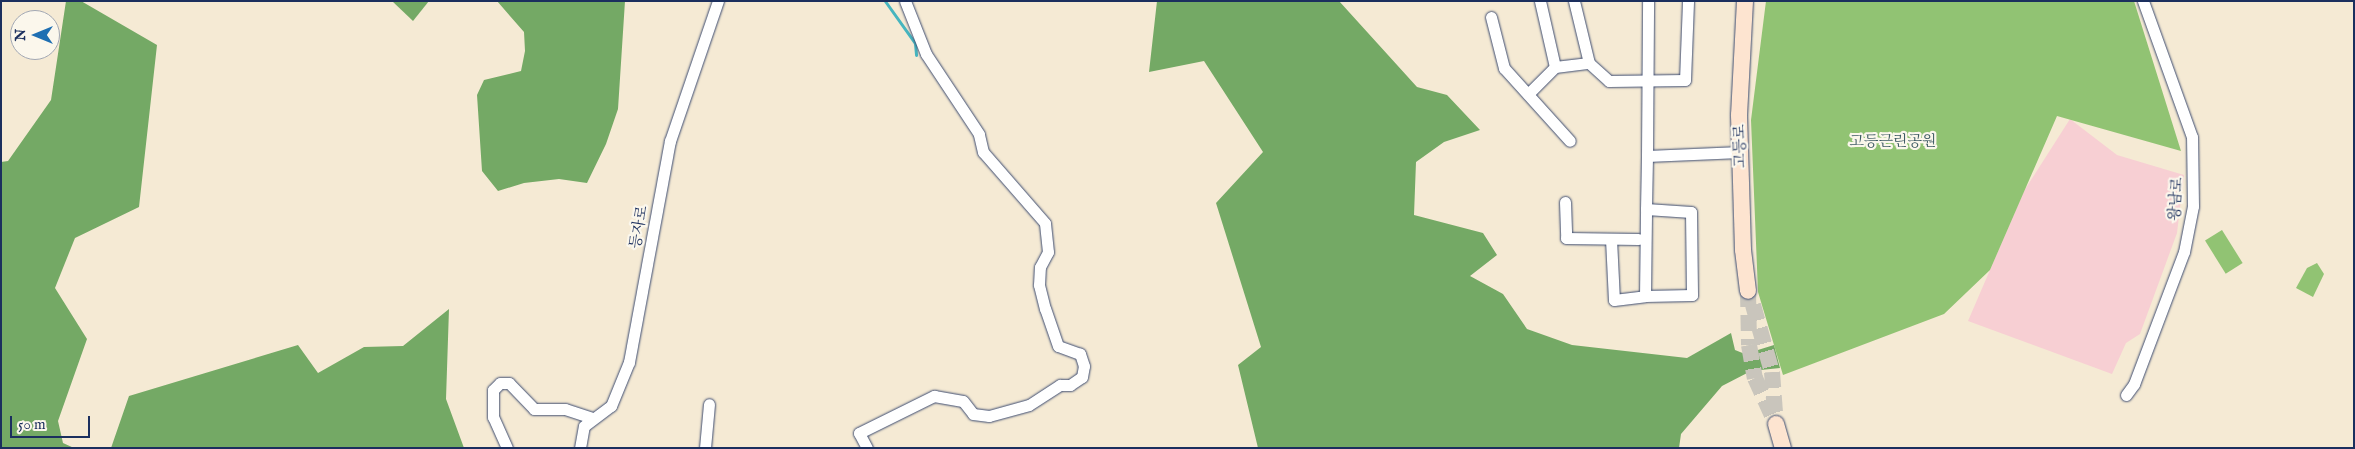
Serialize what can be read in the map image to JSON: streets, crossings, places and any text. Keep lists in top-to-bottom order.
{
  "streets": {
    "street": ["고등로", "왕남로", "등자로"]
  },
  "parks": ["고등근린공원"],
  "scale_bar": "50 m",
  "north": "left"
}
